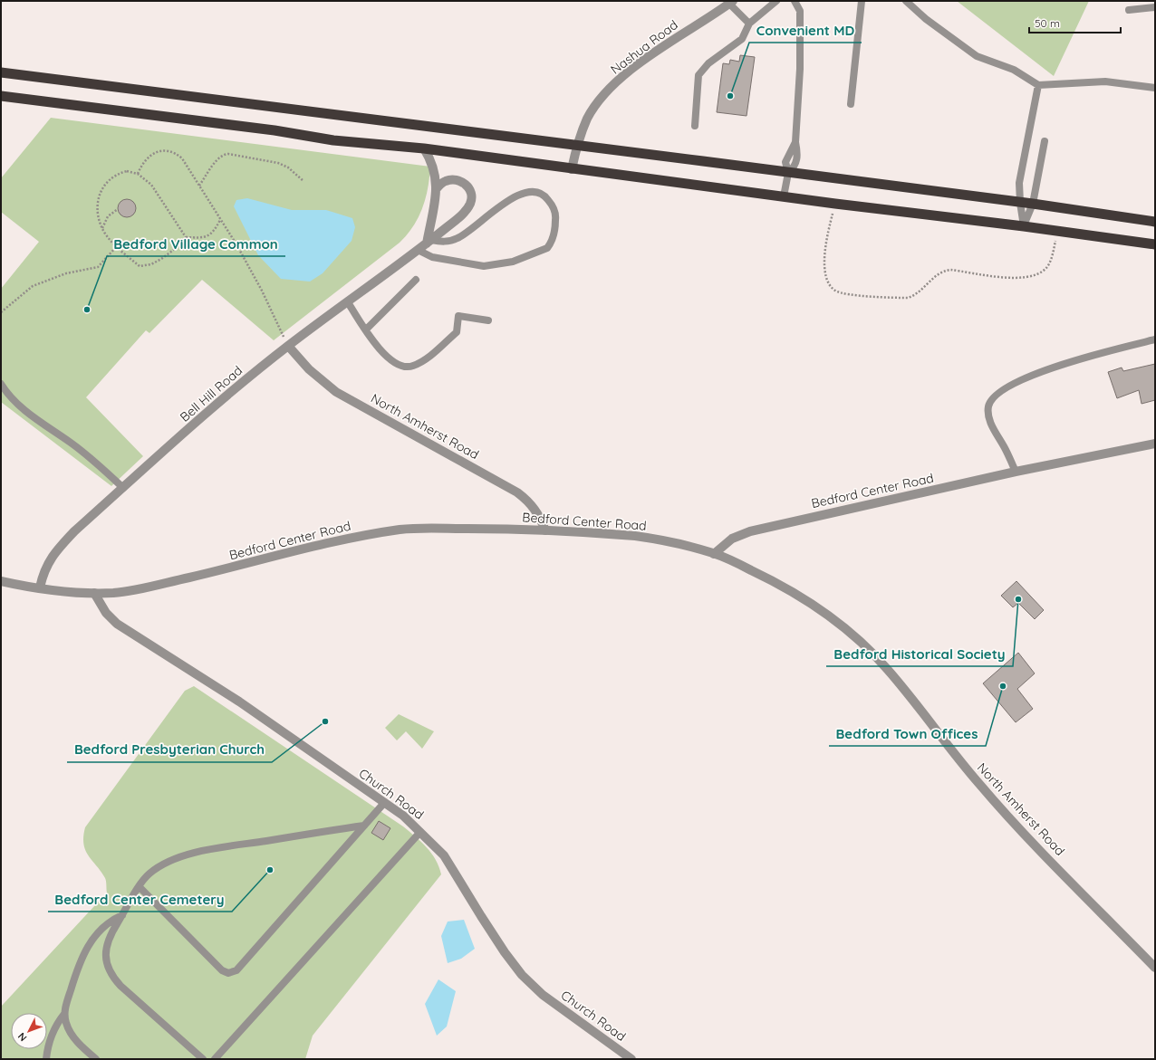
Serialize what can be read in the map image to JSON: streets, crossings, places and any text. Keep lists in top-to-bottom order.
{
  "streets": {
    "street": [
      "Nashua Road",
      "Bell Hill Road",
      "North Amherst Road",
      "Bedford Center Road",
      "Church Road"
    ]
  },
  "crossings": [
    ["Bell Hill Road", "North Amherst Road"],
    ["Bell Hill Road", "Bedford Center Road"],
    ["North Amherst Road", "Bedford Center Road"],
    ["Bedford Center Road", "Church Road"]
  ],
  "places": [
    "Convenient MD",
    "Bedford Village Common",
    "Bedford Historical Society",
    "Bedford Town Offices",
    "Bedford Presbyterian Church",
    "Bedford Center Cemetery"
  ],
  "scale_bar": "50 m",
  "north": "bottom left"
}
